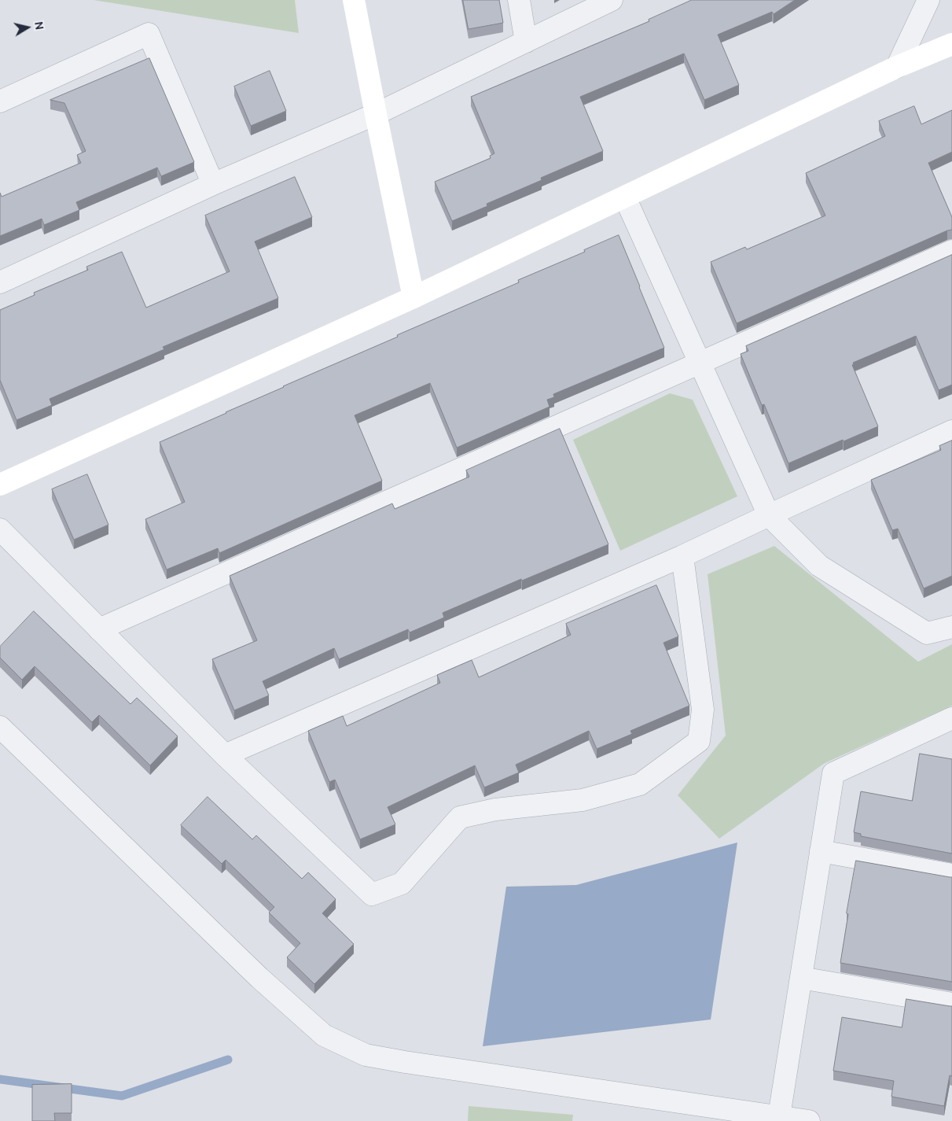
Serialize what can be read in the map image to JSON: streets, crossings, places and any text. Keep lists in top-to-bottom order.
{
  "north": "right"
}
